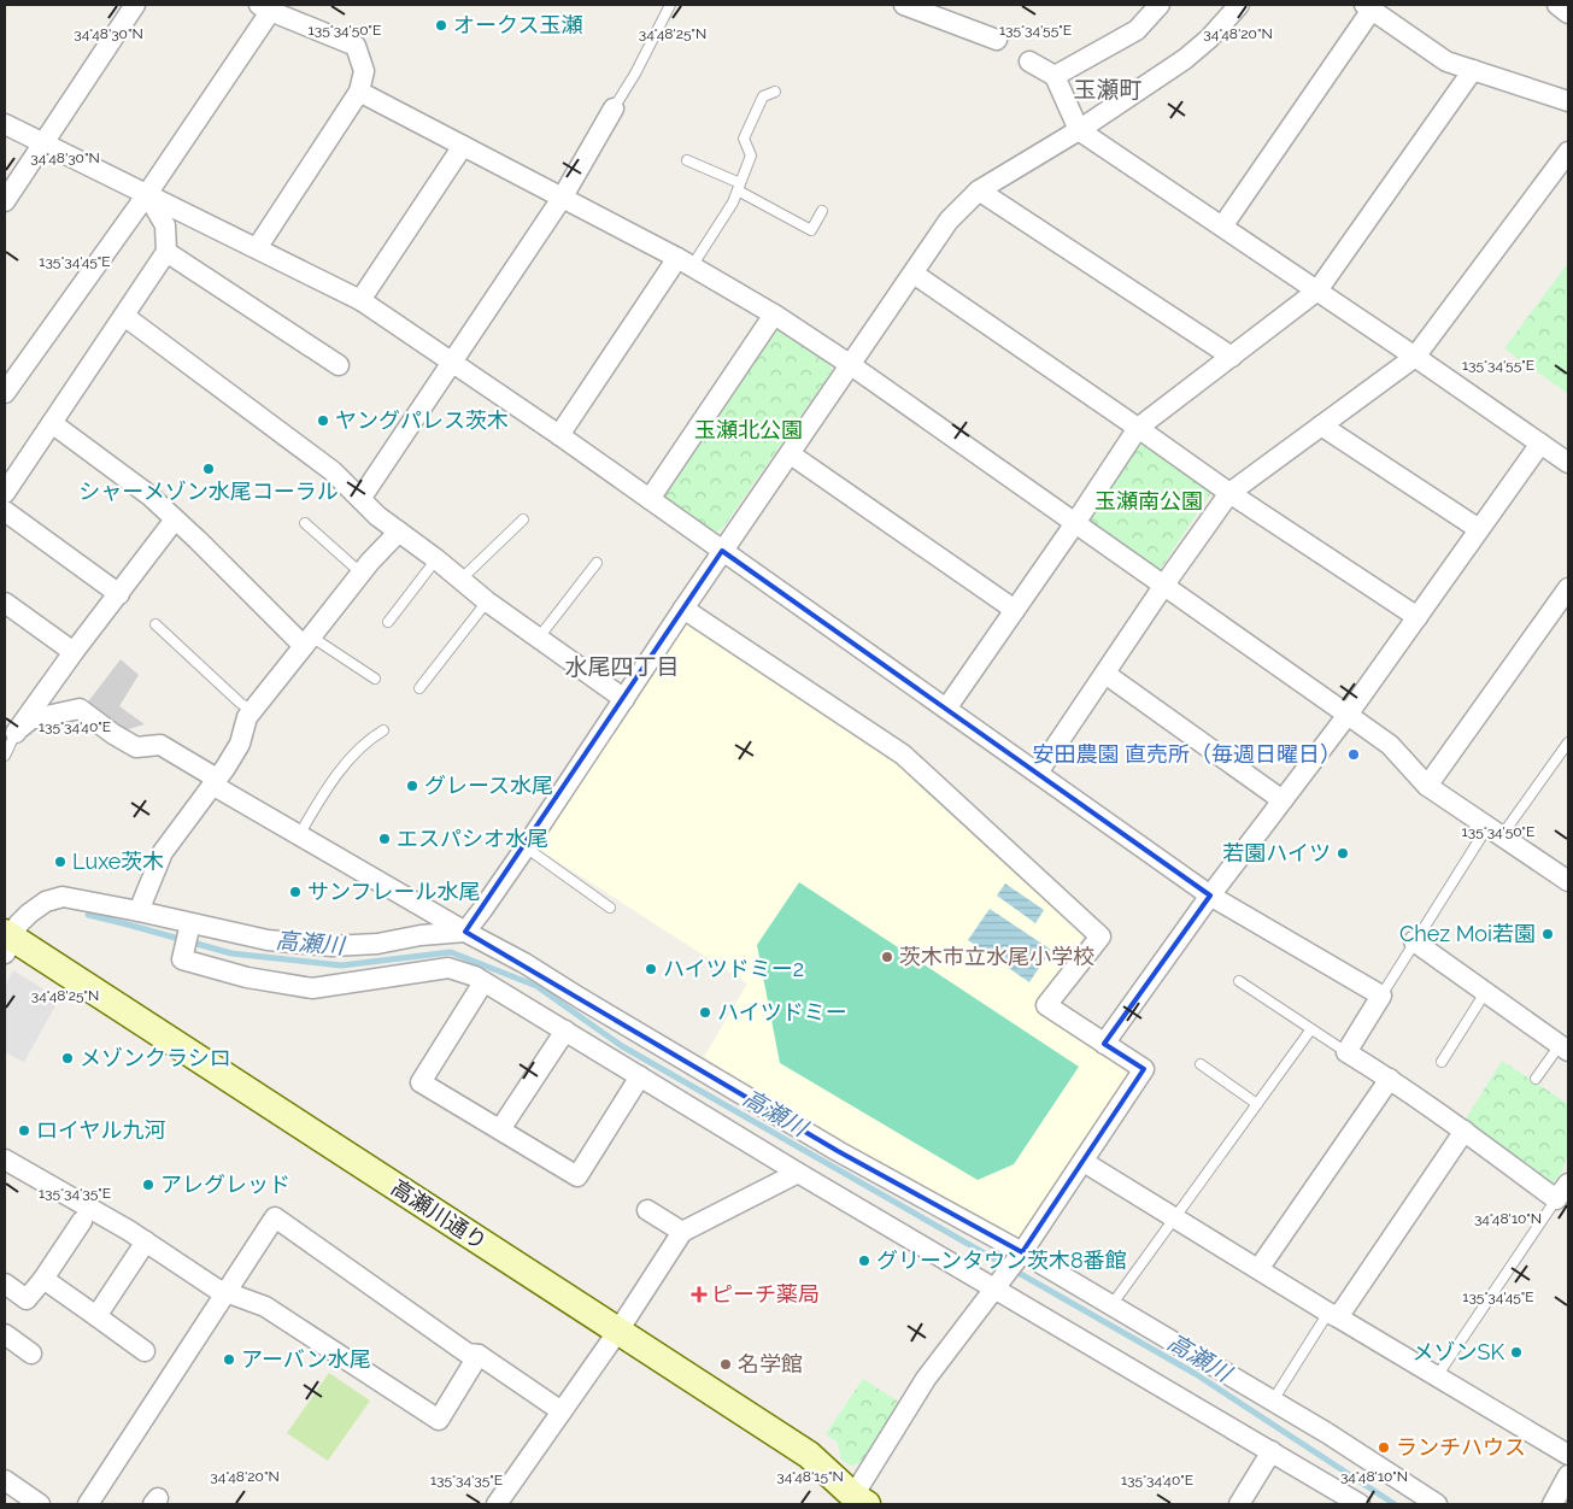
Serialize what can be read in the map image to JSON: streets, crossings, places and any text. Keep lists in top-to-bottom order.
{
  "streets": {
    "street": ["高瀬川通り"]
  },
  "districts": ["玉瀬町", "水尾四丁目"],
  "water": ["高瀬川"],
  "parks": ["玉瀬北公園", "玉瀬南公園"],
  "places": {
    "other": [
      "オークス玉瀬",
      "ヤングパレス茨木",
      "シャーメゾン水尾コーラル",
      "安田農園 直売所（毎週日曜日）",
      "グレース水尾",
      "エスパシオ水尾",
      "若園ハイツ",
      "Luxe茨木",
      "サンフレール水尾",
      "Chez Moi若園",
      "茨木市立水尾小学校",
      "ハイツドミー2",
      "ハイツドミー",
      "メゾンクラシロ",
      "ロイヤル九河",
      "アレグレッド",
      "グリーンタウン茨木8番館",
      "メゾンSK",
      "アーバン水尾",
      "名学館",
      "ランチハウス"
    ],
    "health": ["ピーチ薬局"]
  },
  "coordinates": [
    "135°34'50\"E",
    "135°34'55\"E",
    "34°48'30\"N",
    "34°48'25\"N",
    "34°48'20\"N",
    "135°34'45\"E",
    "135°34'40\"E",
    "135°34'35\"E",
    "34°48'10\"N",
    "34°48'15\"N"
  ]
}
